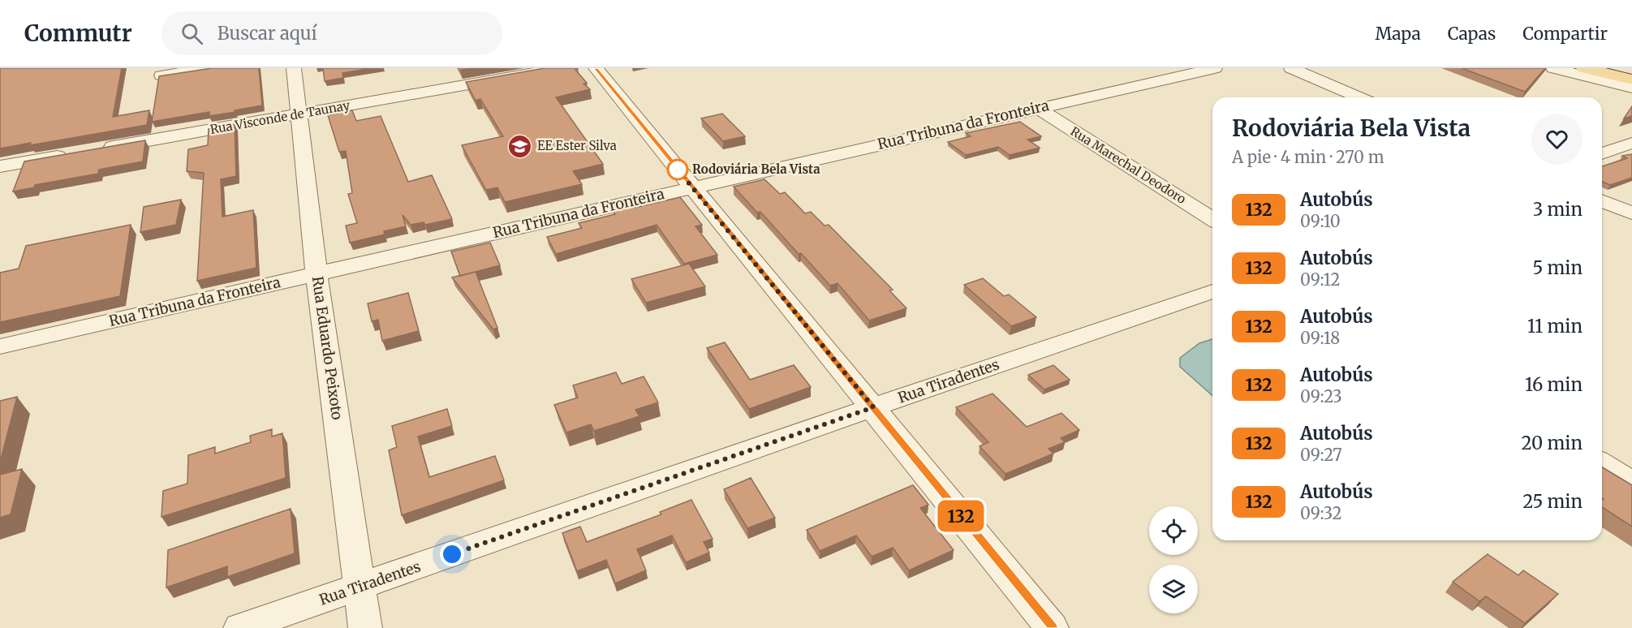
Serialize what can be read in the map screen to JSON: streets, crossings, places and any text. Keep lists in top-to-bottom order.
{
  "streets": {
    "street": [
      "Rua Visconde de Taunay",
      "Rua Tribuna da Fronteira",
      "Rua Marechal Deodoro",
      "Rua Eduardo Peixoto",
      "Rua Tiradentes"
    ]
  },
  "crossings": [
    ["Rua Visconde de Taunay", "Rua Eduardo Peixoto"],
    ["Rua Tribuna da Fronteira", "Rua Marechal Deodoro"],
    ["Rua Tribuna da Fronteira", "Rua Eduardo Peixoto"],
    ["Rua Eduardo Peixoto", "Rua Tiradentes"]
  ],
  "places": {
    "school or university": ["EE Ester Silva"],
    "other": ["Rodoviária Bela Vista"]
  },
  "lines": ["bus line 132"],
  "page": {
    "header": "Commutr",
    "search": "Buscar aquí",
    "nav": ["Mapa", "Capas", "Compartir"],
    "on_map": "132",
    "heading": ["Rodoviária Bela Vista", "A pie · 4 min · 270 m"],
    "list": [
      {
        "mark": "132",
        "name": "Autobús",
        "note": "09:10",
        "value": "3 min"
      },
      {
        "mark": "132",
        "name": "Autobús",
        "note": "09:12",
        "value": "5 min"
      },
      {
        "mark": "132",
        "name": "Autobús",
        "note": "09:18",
        "value": "11 min"
      },
      {
        "mark": "132",
        "name": "Autobús",
        "note": "09:23",
        "value": "16 min"
      },
      {
        "mark": "132",
        "name": "Autobús",
        "note": "09:27",
        "value": "20 min"
      },
      {
        "mark": "132",
        "name": "Autobús",
        "note": "09:32",
        "value": "25 min"
      }
    ]
  }
}
